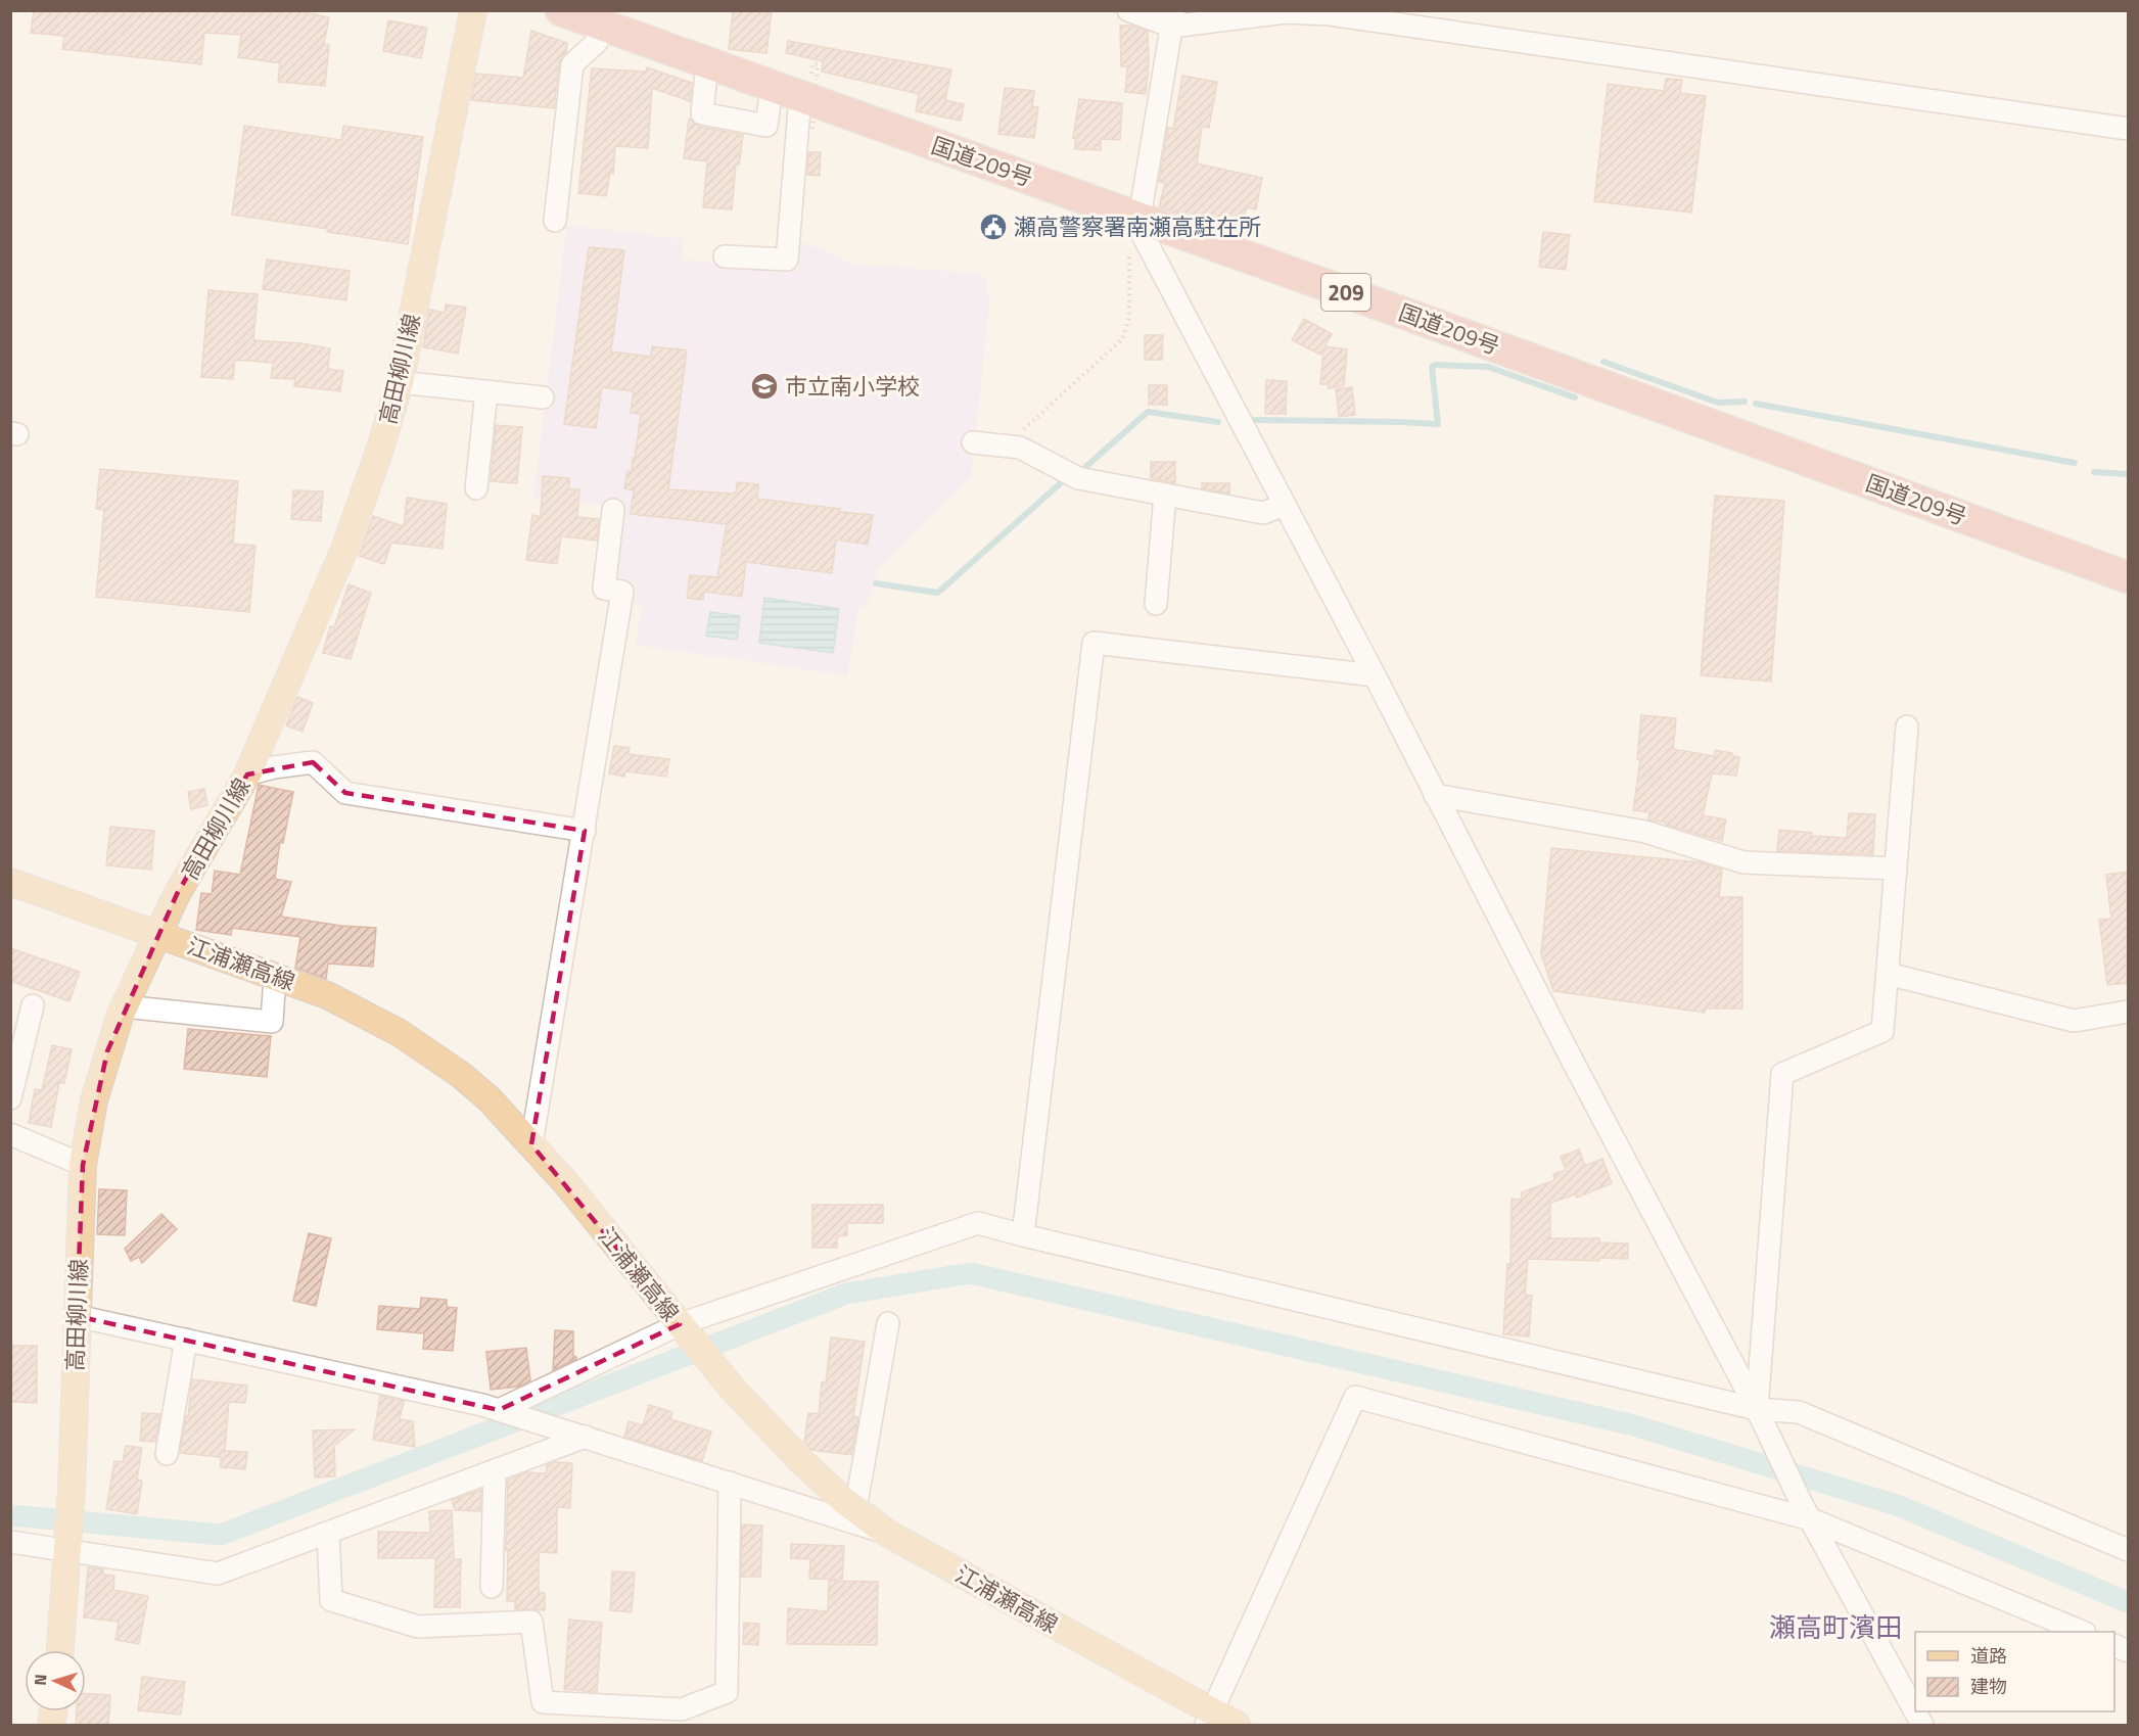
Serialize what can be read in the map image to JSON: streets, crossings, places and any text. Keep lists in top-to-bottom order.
{
  "streets": {
    "highway": ["国道209号", "209"],
    "main road": ["高田柳川線", "江浦瀬高線"]
  },
  "crossings": [
    ["高田柳川線", "江浦瀬高線"]
  ],
  "districts": ["瀬高町濱田"],
  "places": {
    "public building": ["瀬高警察署南瀬高駐在所"],
    "school or university": ["市立南小学校"]
  },
  "legend": ["道路", "建物"],
  "north": "left"
}
